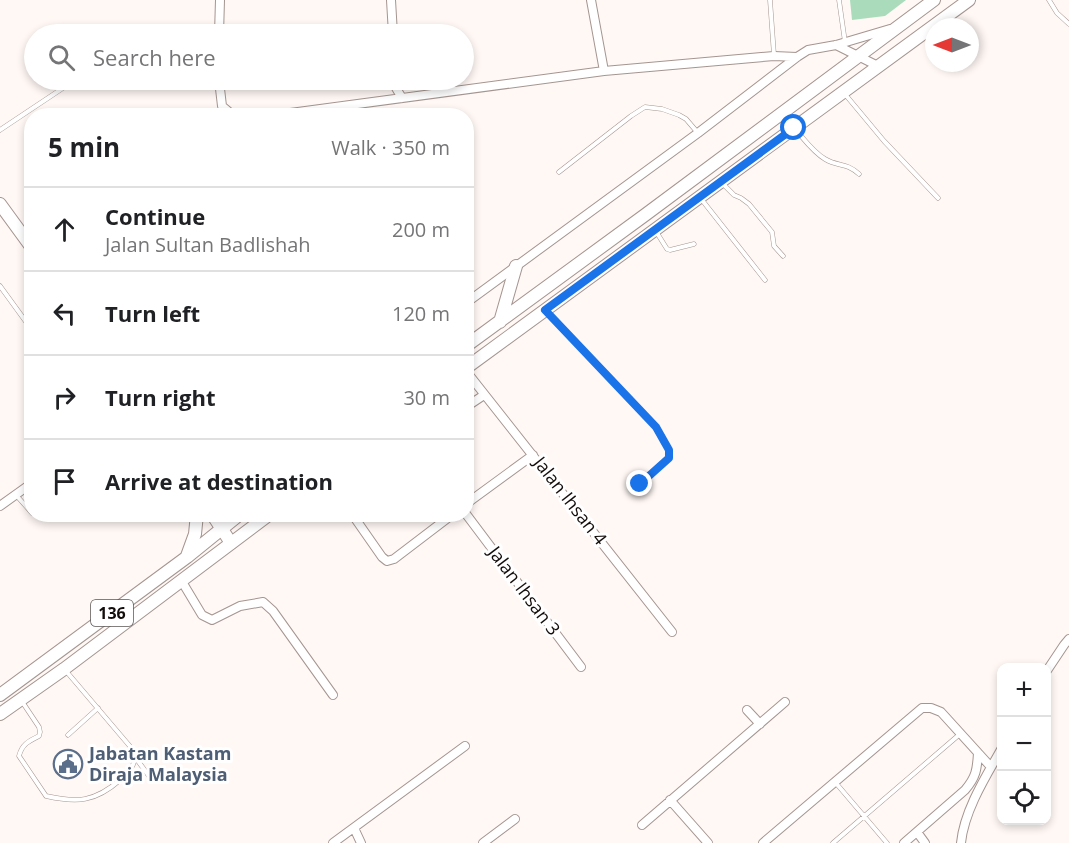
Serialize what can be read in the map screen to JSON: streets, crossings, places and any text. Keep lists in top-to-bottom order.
{
  "streets": {
    "main road": ["136"],
    "street": ["Jalan Ihsan 4", "Jalan Ihsan 3"]
  },
  "places": {
    "public building": ["Jabatan Kastam Diraja Malaysia"]
  },
  "north": "left",
  "page": {
    "search": "Search here",
    "heading": ["5 min", "Walk · 350 m"],
    "list": [
      ["Continue", "Jalan Sultan Badlishah", "200 m"],
      ["Turn left", "120 m"],
      ["Turn right", "30 m"],
      "Arrive at destination"
    ],
    "map_buttons": ["+", "−"]
  }
}
